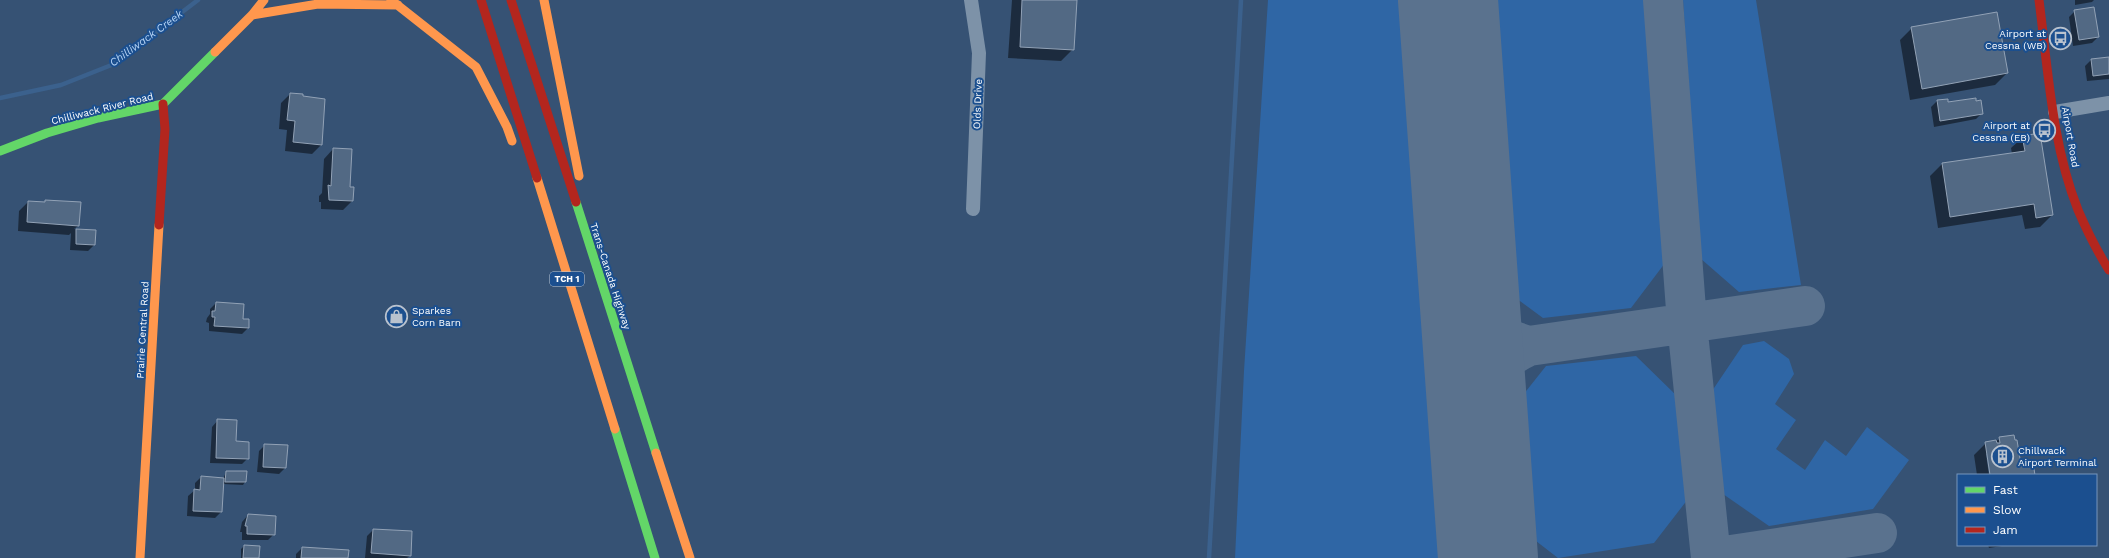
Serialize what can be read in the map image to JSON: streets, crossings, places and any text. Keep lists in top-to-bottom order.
{
  "streets": {
    "main road": [
      "Chilliwack River Road",
      "Airport Road",
      "Trans-Canada Highway",
      "TCH 1",
      "Prairie Central Road"
    ],
    "street": ["Olds Drive"]
  },
  "crossings": [
    ["Chilliwack River Road", "Prairie Central Road"]
  ],
  "water": ["Chilliwack Creek"],
  "places": {
    "bus stop": ["Airport at Cessna (WB)", "Airport at Cessna (EB)"],
    "shop": ["Sparkes Corn Barn"],
    "building": ["Chillwack Airport Terminal"]
  },
  "legend": ["Fast", "Slow", "Jam"]
}
